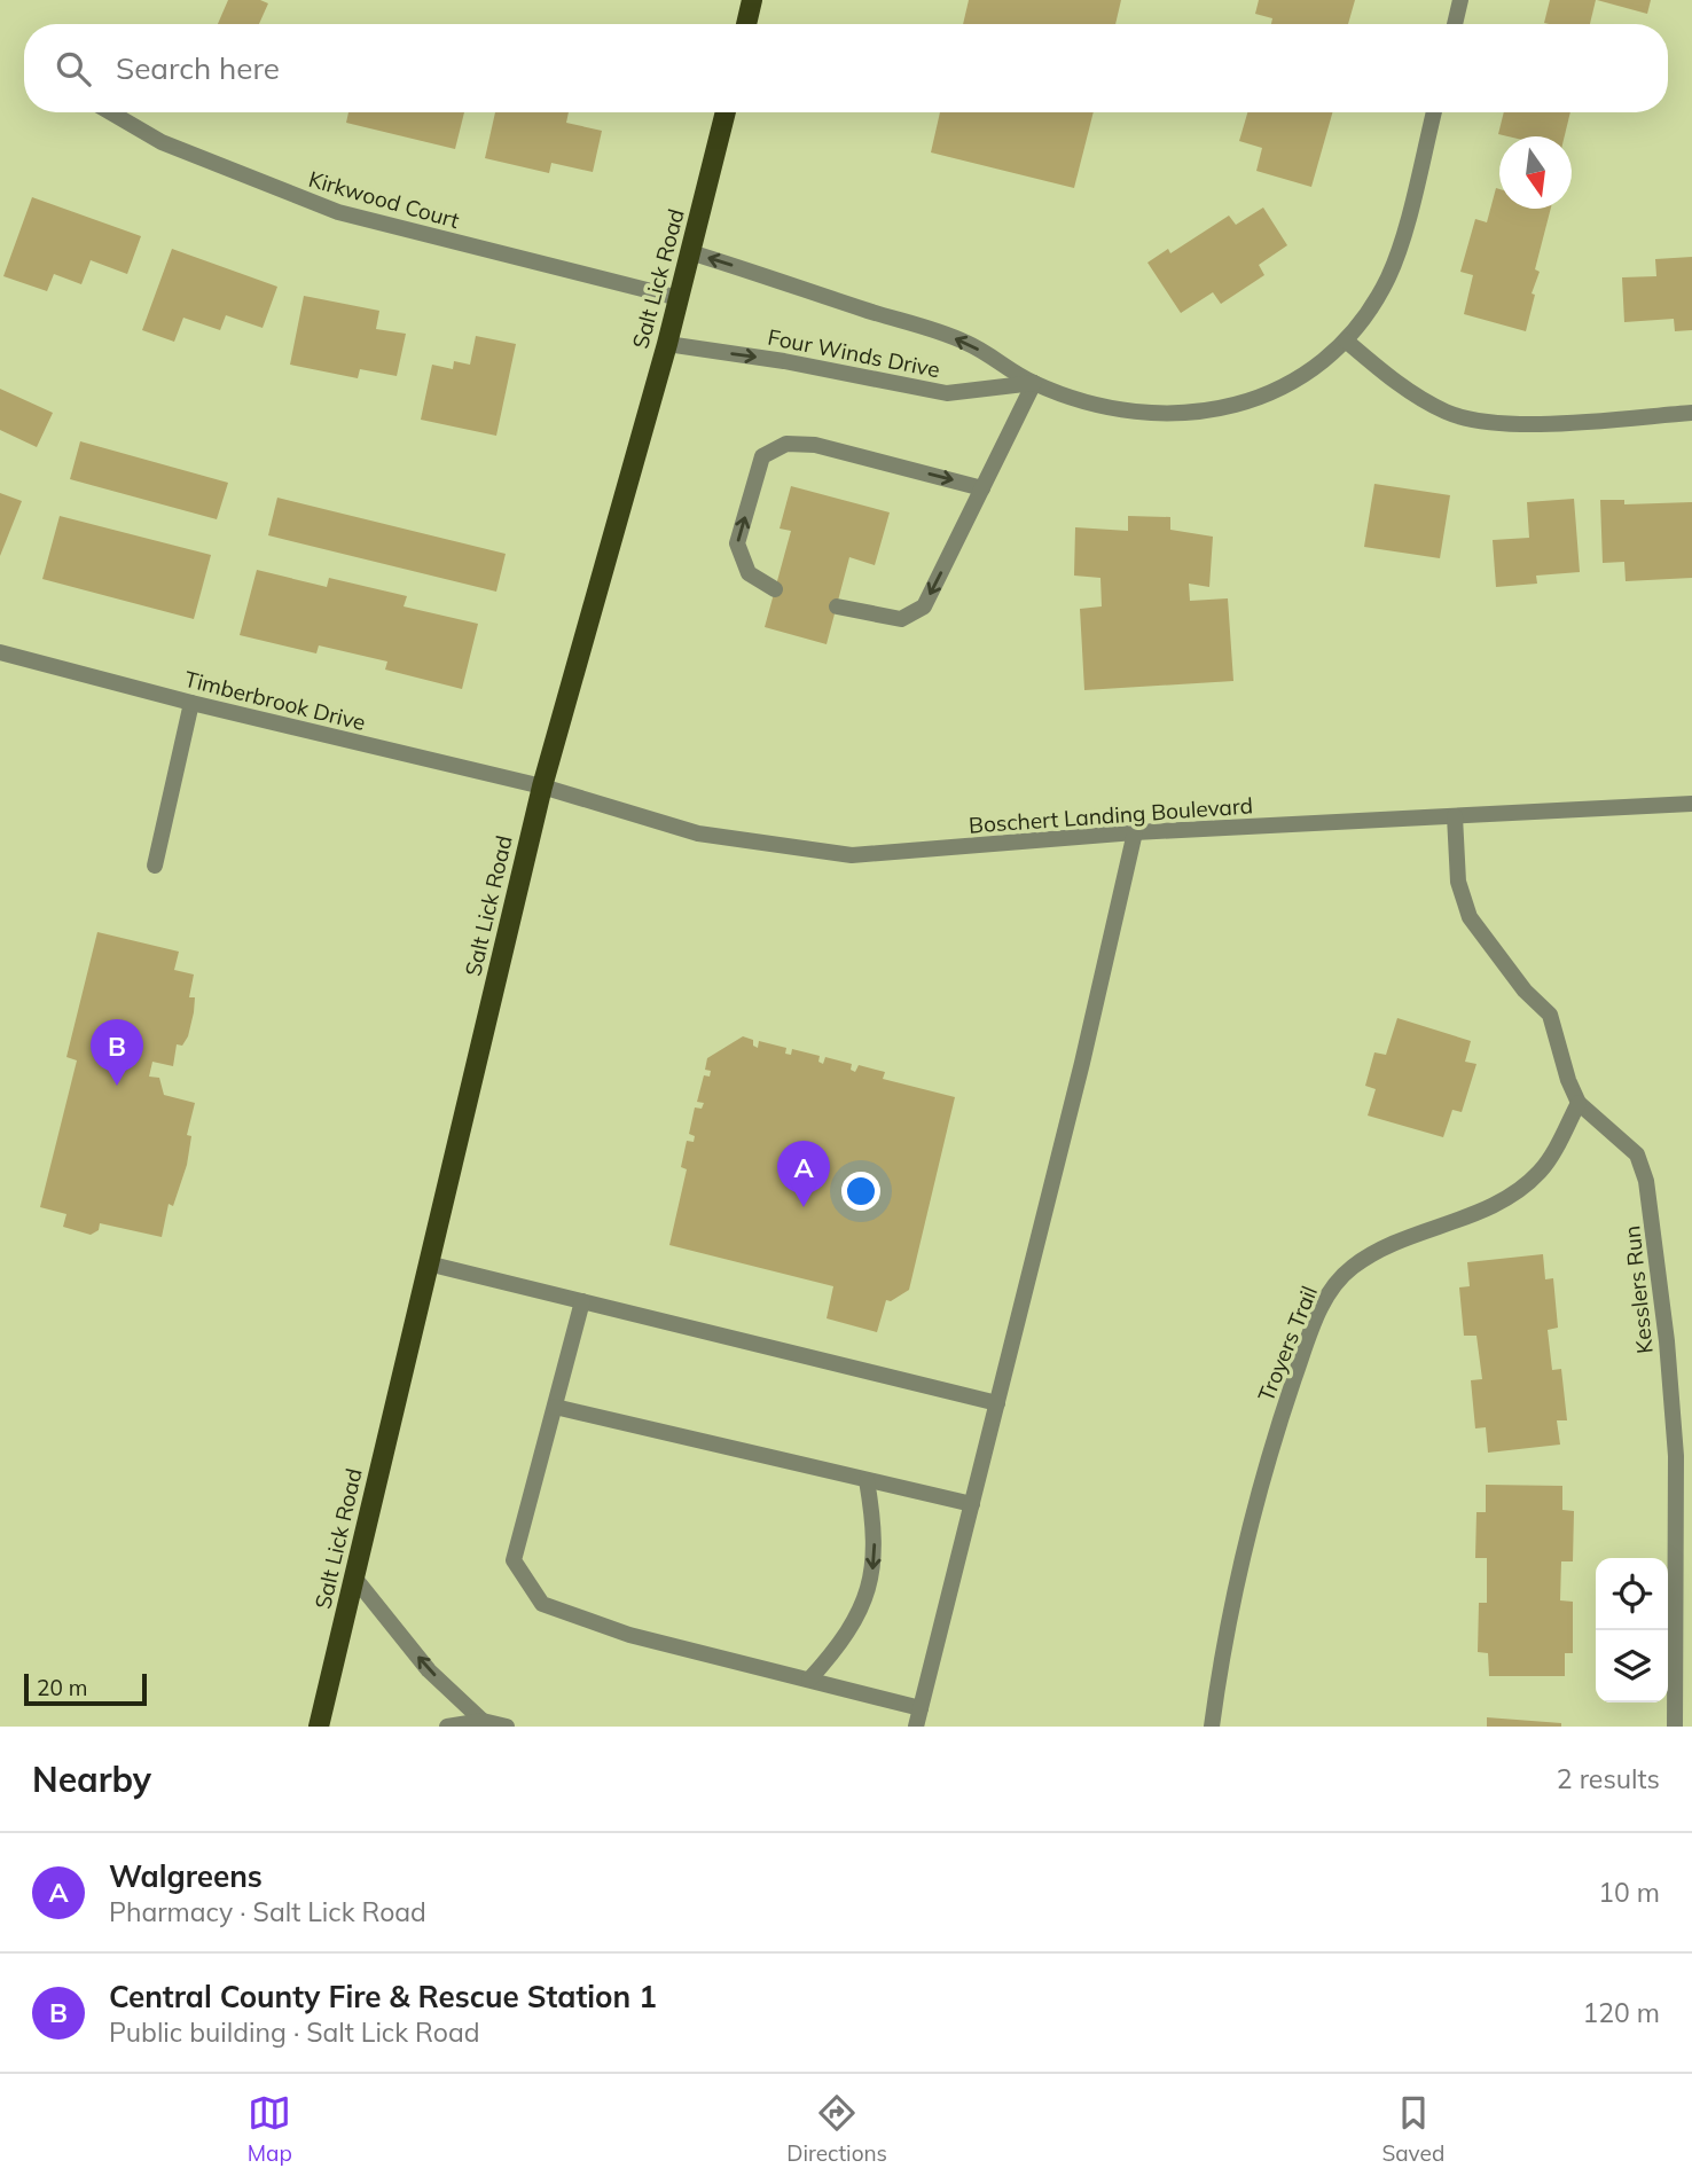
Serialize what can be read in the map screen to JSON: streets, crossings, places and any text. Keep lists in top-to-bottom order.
{
  "streets": {
    "main road": ["Salt Lick Road"],
    "street": [
      "Kirkwood Court",
      "Four Winds Drive",
      "Timberbrook Drive",
      "Boschert Landing Boulevard",
      "Kesslers Run",
      "Troyers Trail"
    ]
  },
  "crossings": [
    ["Kirkwood Court", "Salt Lick Road"],
    ["Salt Lick Road", "Four Winds Drive"],
    ["Salt Lick Road", "Timberbrook Drive"],
    ["Salt Lick Road", "Boschert Landing Boulevard"],
    ["Timberbrook Drive", "Boschert Landing Boulevard"],
    ["Boschert Landing Boulevard", "Kesslers Run"],
    ["Kesslers Run", "Troyers Trail"]
  ],
  "scale_bar": "20 m",
  "north": "bottom",
  "page": {
    "search": "Search here",
    "pins": ["B", "A"],
    "scale": "20 m",
    "heading": ["Nearby", "2 results"],
    "list": [
      {
        "mark": "A",
        "name": "Walgreens",
        "note": "Pharmacy · Salt Lick Road",
        "value": "10 m"
      },
      {
        "mark": "B",
        "name": "Central County Fire & Rescue Station 1",
        "note": "Public building · Salt Lick Road",
        "value": "120 m"
      }
    ],
    "nav": ["Map", "Directions", "Saved"]
  }
}
